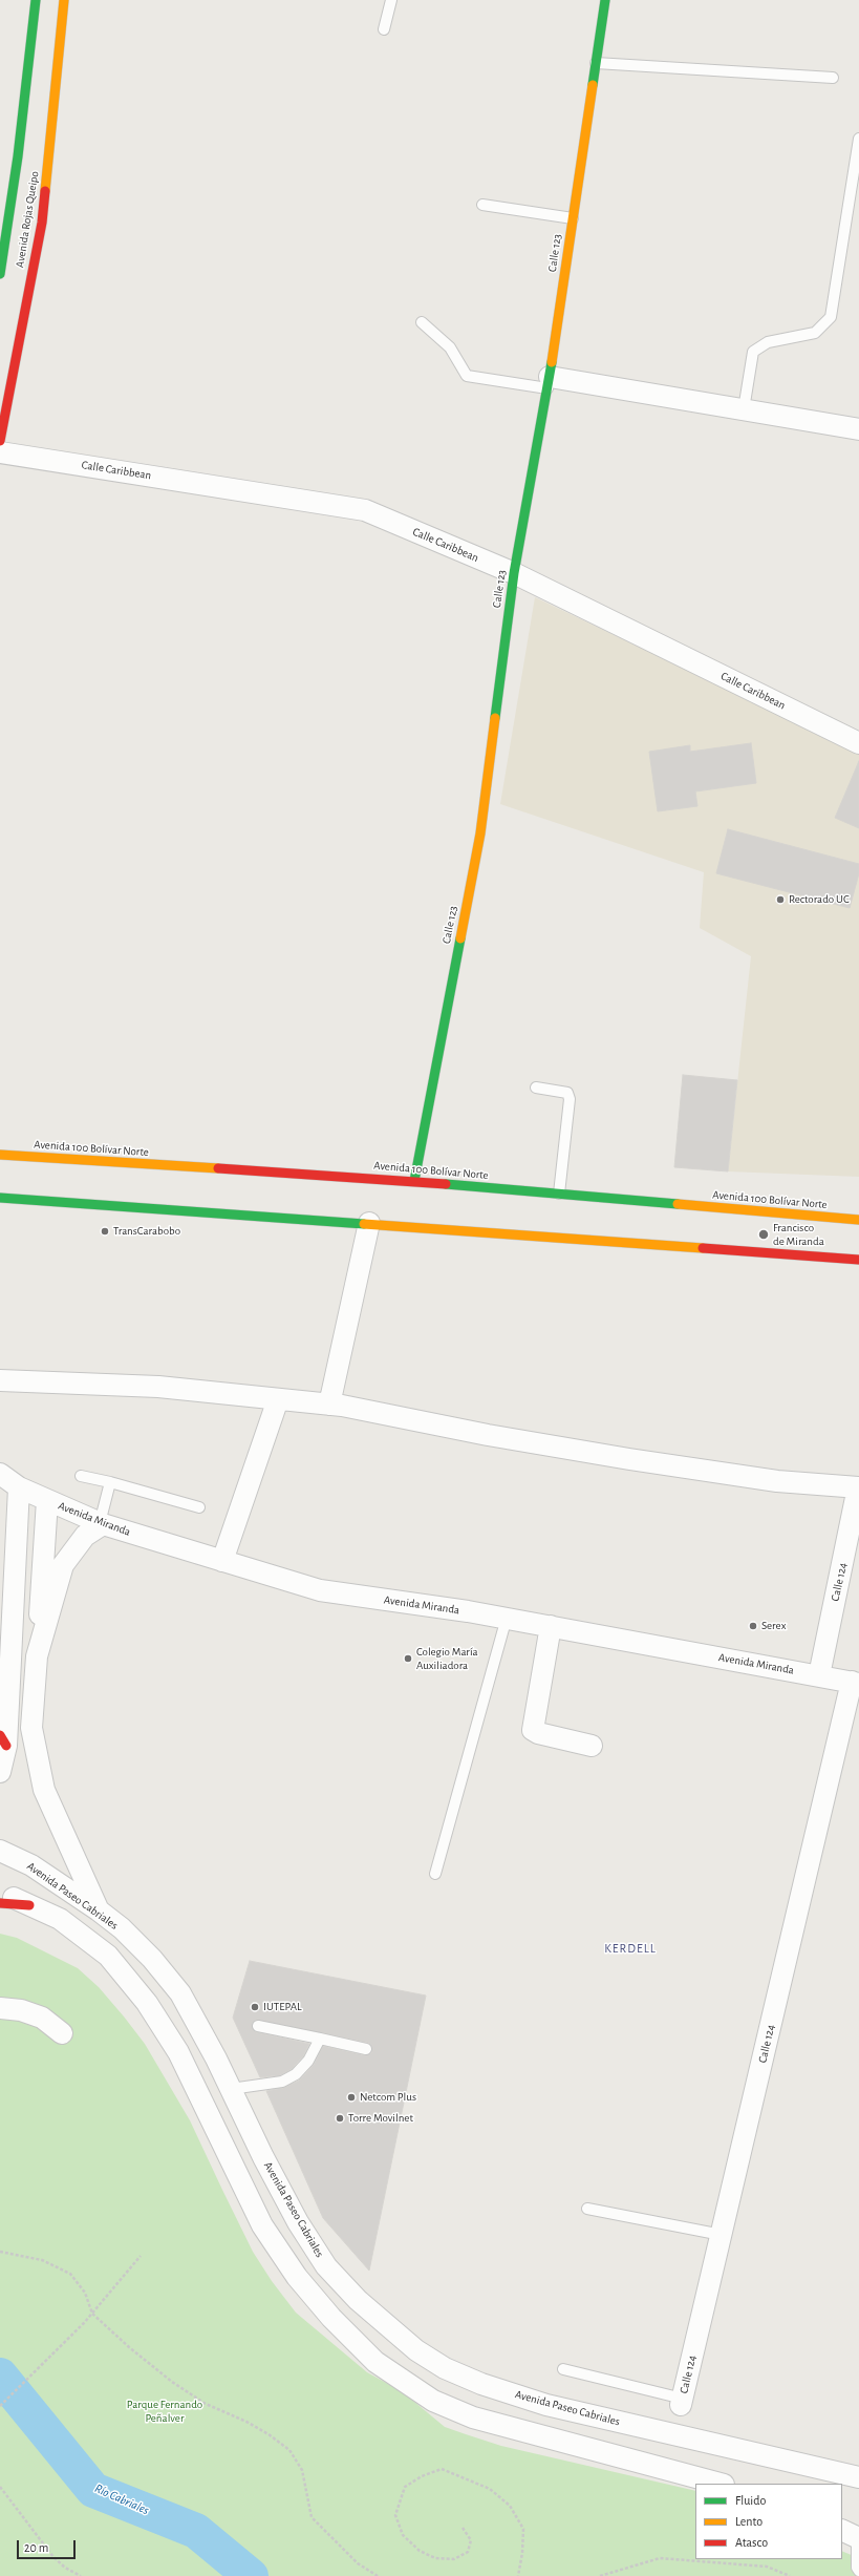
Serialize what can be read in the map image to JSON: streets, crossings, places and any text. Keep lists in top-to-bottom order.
{
  "streets": {
    "street": [
      "Avenida Rojas Queipo",
      "Calle 123",
      "Calle Caribbean",
      "Avenida 100 Bolívar Norte",
      "Avenida Miranda",
      "Calle 124",
      "Avenida Paseo Cabriales"
    ]
  },
  "crossings": [
    ["Calle 123", "Calle Caribbean"],
    ["Calle 123", "Avenida 100 Bolívar Norte"],
    ["Avenida Miranda", "Calle 124"]
  ],
  "districts": ["KERDELL"],
  "water": ["Río Cabriales"],
  "parks": ["Parque Fernando Peñalver"],
  "places": [
    "Rectorado UC",
    "TransCarabobo",
    "Francisco de Miranda",
    "Serex",
    "Colegio María Auxiliadora",
    "IUTEPAL",
    "Netcom Plus",
    "Torre Movilnet"
  ],
  "legend": ["Fluido", "Lento", "Atasco"],
  "scale_bar": "20 m"
}
